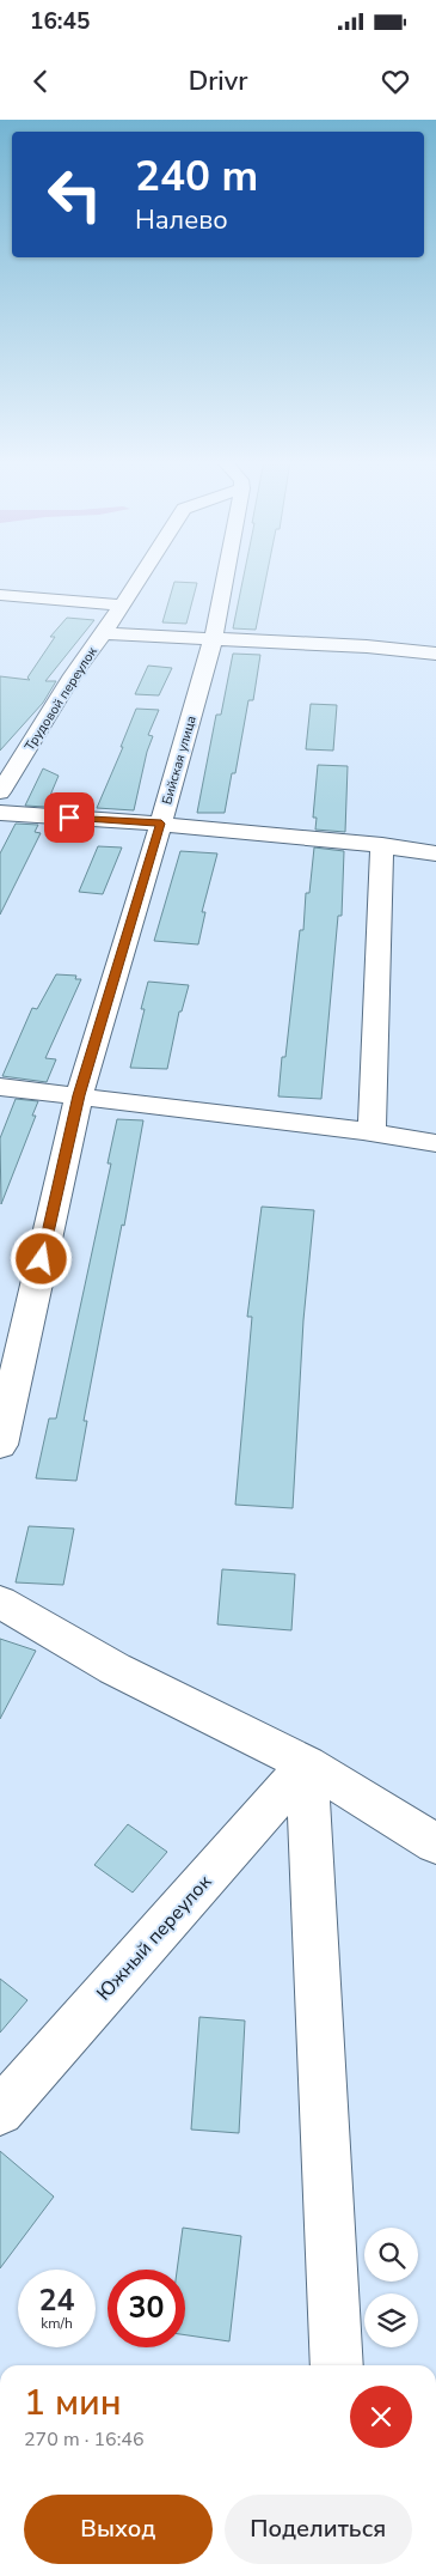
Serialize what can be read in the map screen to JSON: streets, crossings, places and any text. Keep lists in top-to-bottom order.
{
  "streets": {
    "street": ["Трудовой переулок", "Бийская улица", "Южный переулок"]
  },
  "page": {
    "status": "16:45",
    "header": "Drivr",
    "turn": ["240 m", "Налево"],
    "speed": "24 km/h",
    "limit": "30",
    "heading": ["1 мин", "270 m · 16:46"],
    "buttons": ["Выход", "Поделиться"]
  }
}
